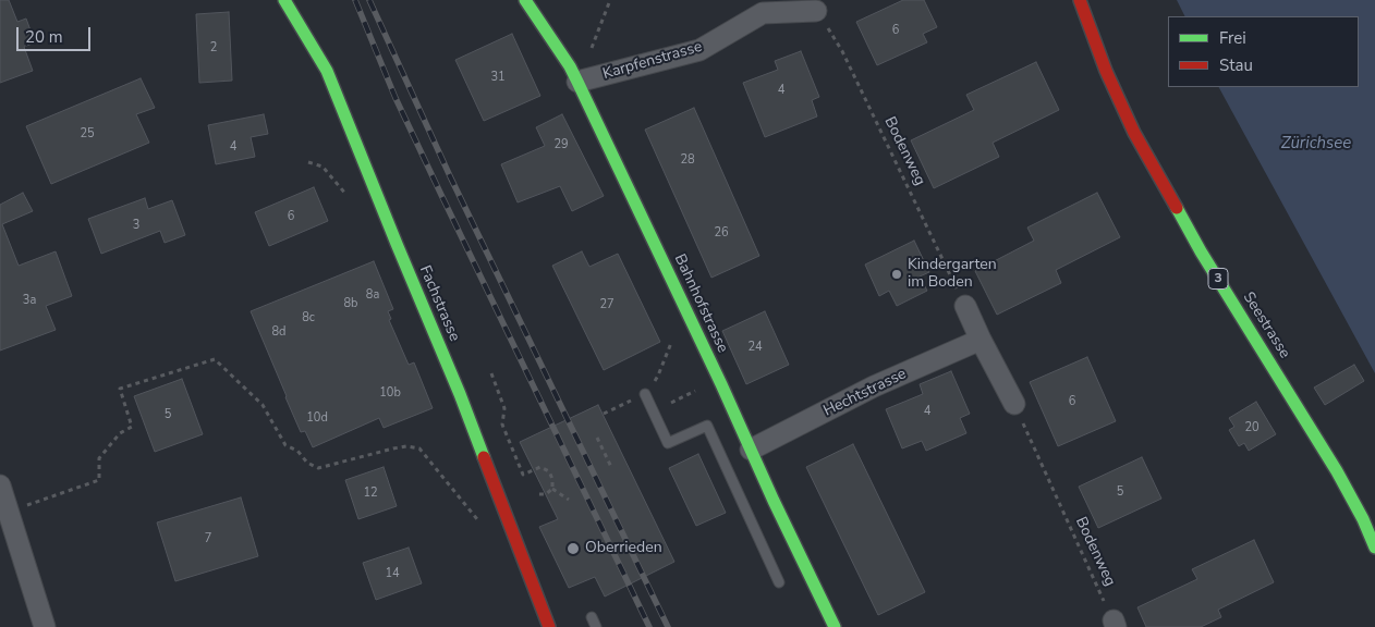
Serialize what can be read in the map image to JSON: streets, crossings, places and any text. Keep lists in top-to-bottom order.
{
  "streets": {
    "street": [
      "Karpfenstrasse",
      "3",
      "Fachstrasse",
      "Bahnhofstrasse",
      "Seestrasse",
      "Hechtstrasse"
    ],
    "path": ["Bodenweg"]
  },
  "crossings": [
    ["Karpfenstrasse", "Bodenweg"],
    ["Karpfenstrasse", "Bahnhofstrasse"],
    ["Bahnhofstrasse", "Hechtstrasse"]
  ],
  "water": ["Zürichsee"],
  "places": ["Kindergarten im Boden", "Oberrieden"],
  "house_numbers": [
    "6",
    "2",
    "31",
    "4",
    "25",
    "29",
    "4",
    "28",
    "6",
    "3",
    "26",
    "8a",
    "3a",
    "8b",
    "27",
    "8c",
    "8d",
    "24",
    "10b",
    "6",
    "4",
    "5",
    "10d",
    "20",
    "5",
    "12",
    "7",
    "14"
  ],
  "legend": ["Frei", "Stau"],
  "scale_bar": "20 m"
}
